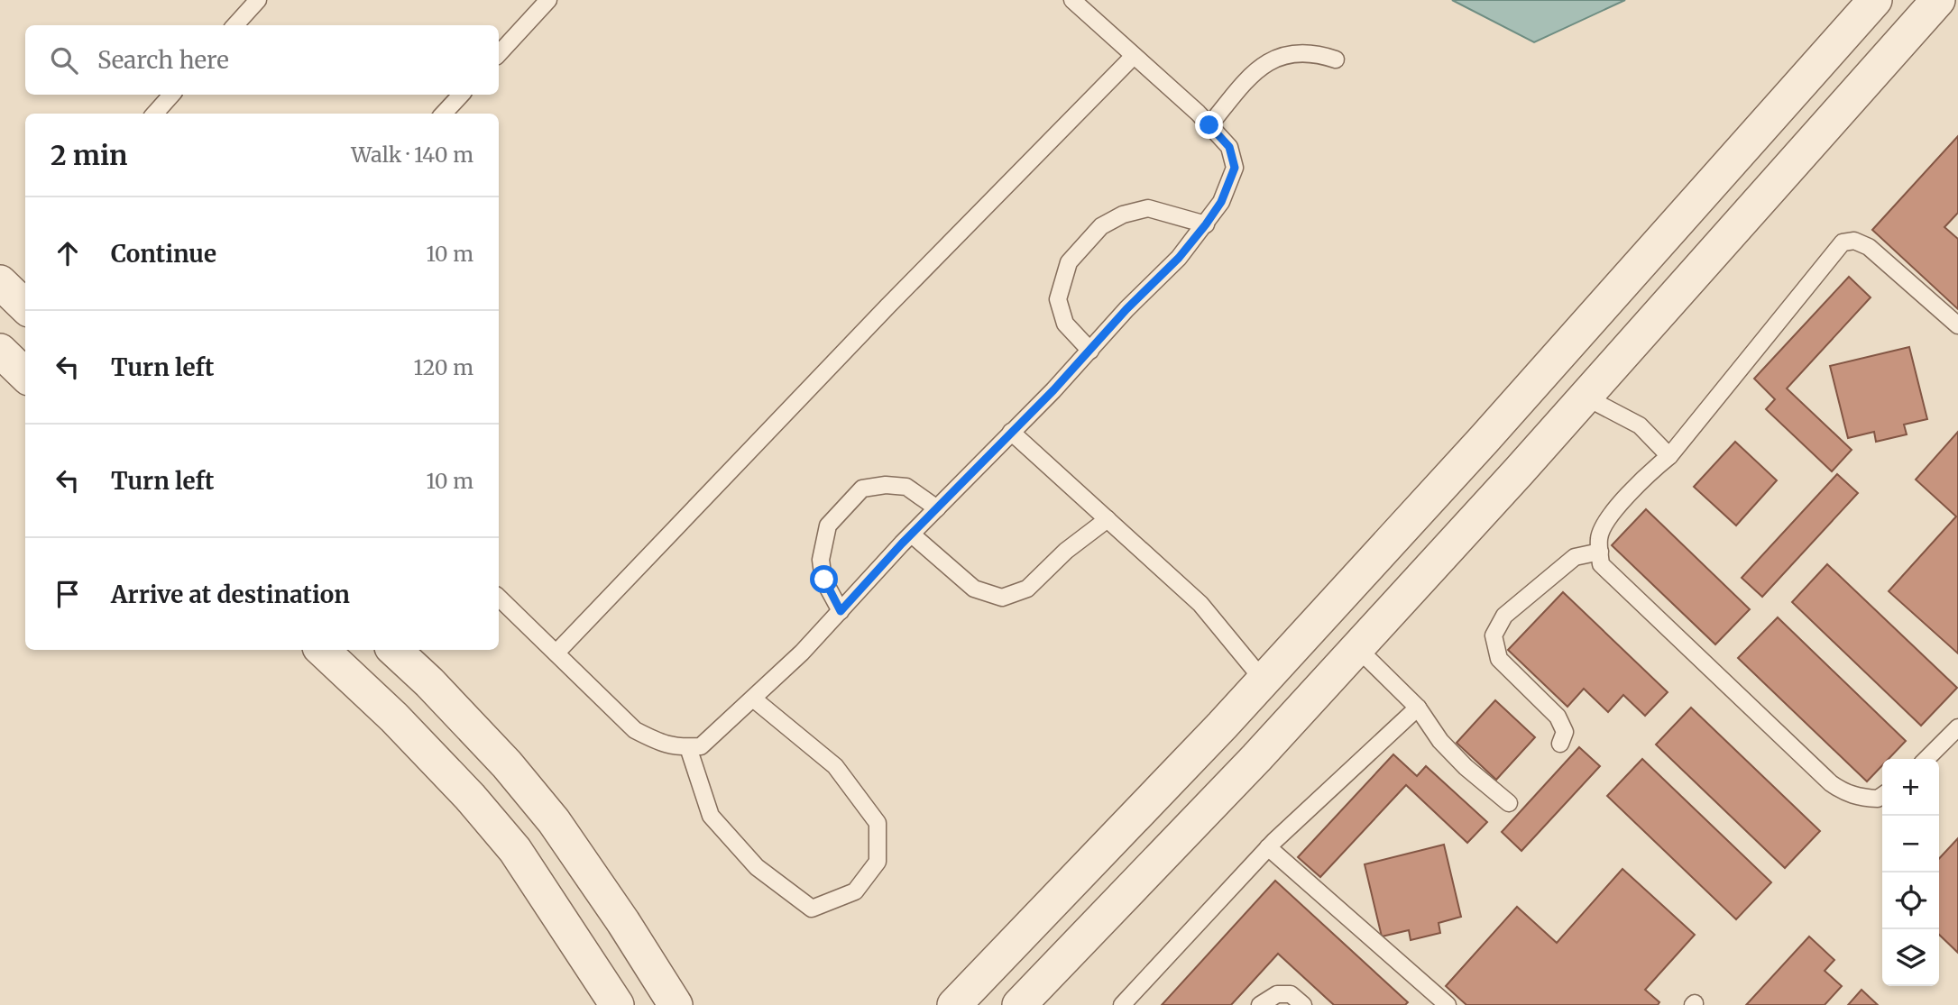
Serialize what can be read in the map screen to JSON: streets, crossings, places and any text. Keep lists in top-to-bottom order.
{
  "page": {
    "search": "Search here",
    "heading": ["2 min", "Walk · 140 m"],
    "list": [
      ["Continue", "10 m"],
      ["Turn left", "120 m"],
      ["Turn left", "10 m"],
      "Arrive at destination"
    ],
    "map_buttons": ["+", "−"]
  }
}
